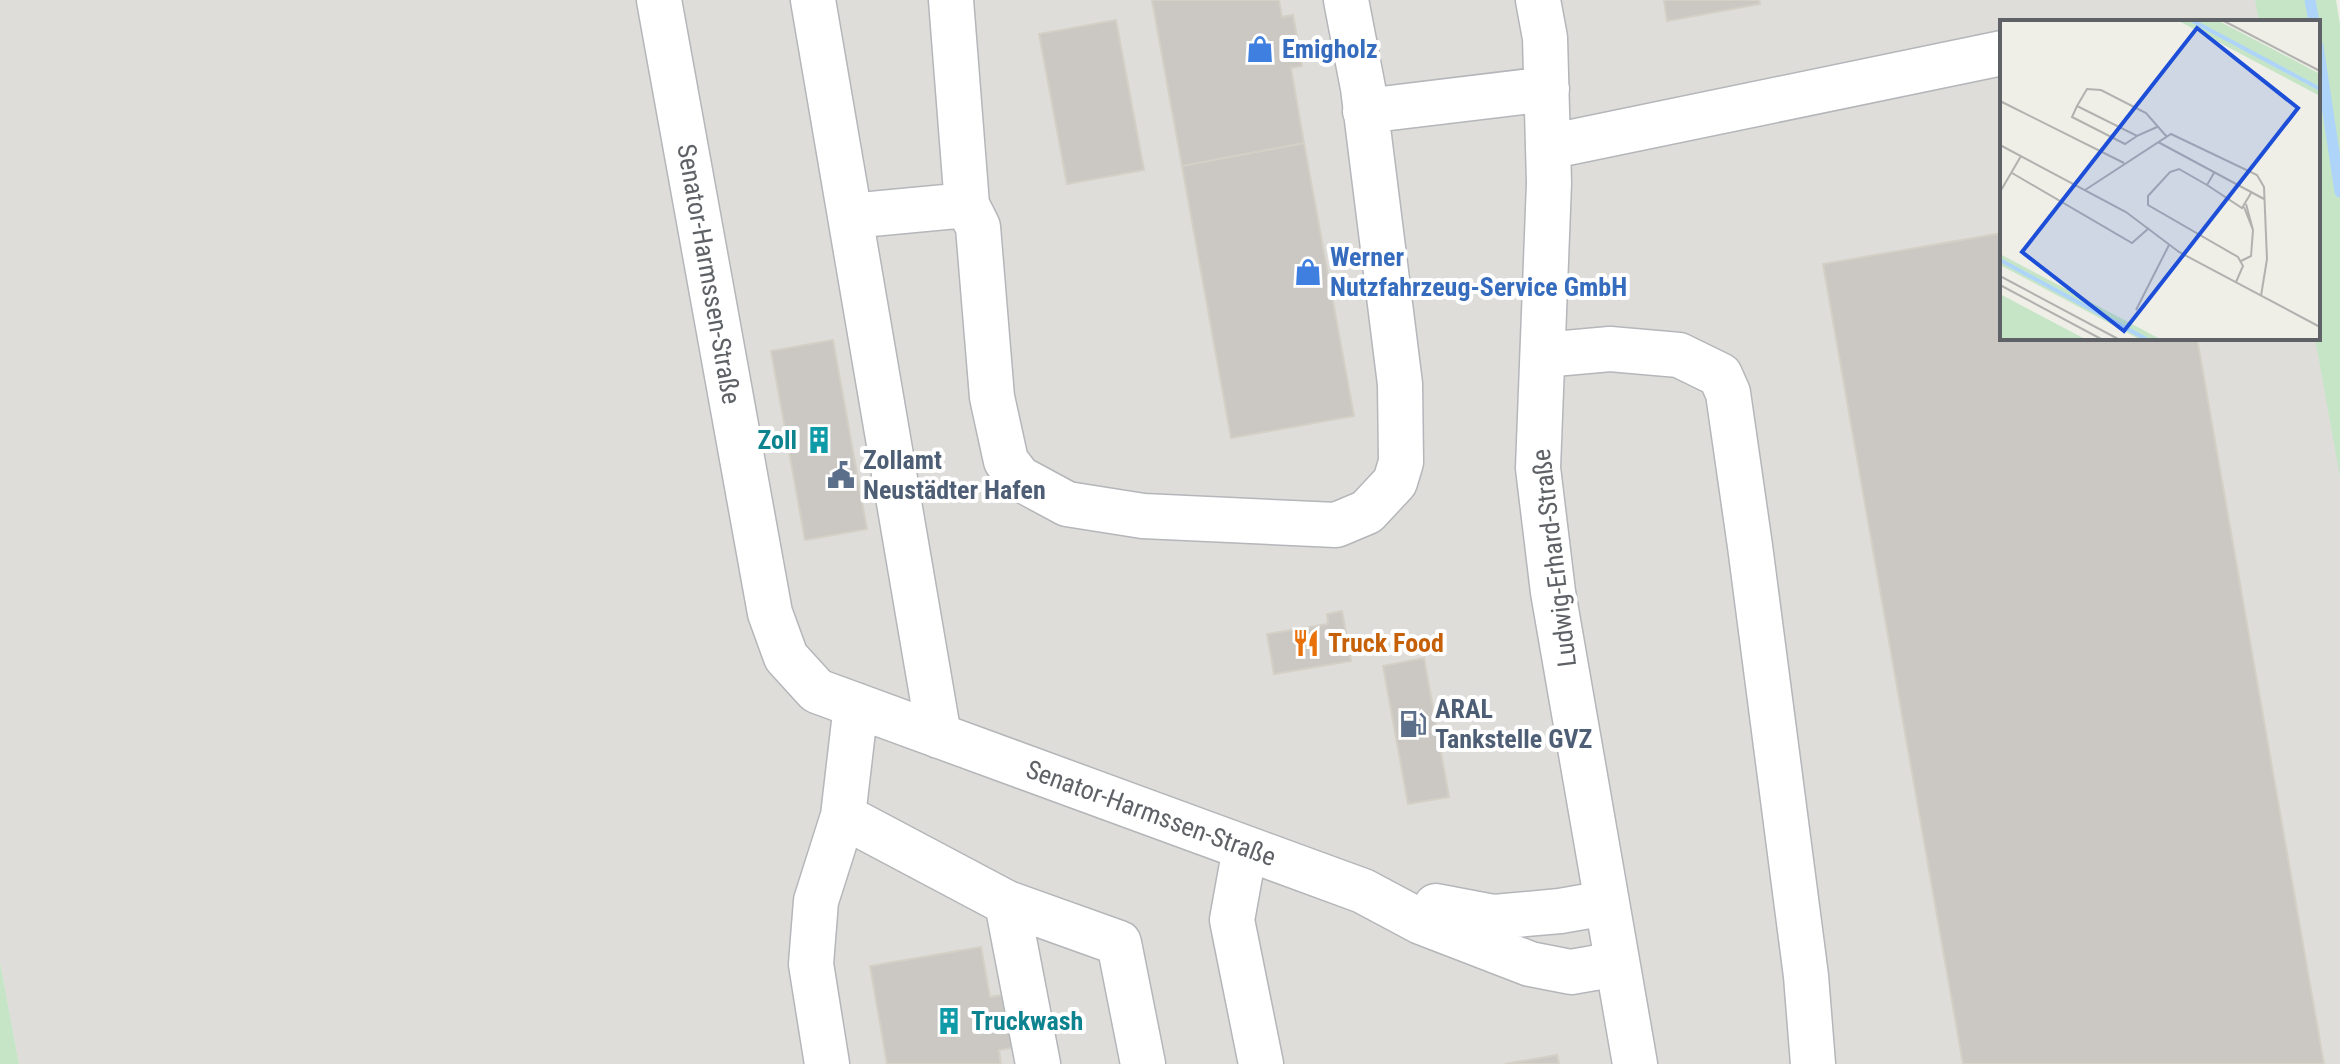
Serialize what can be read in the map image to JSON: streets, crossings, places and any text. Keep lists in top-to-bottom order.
{
  "streets": {
    "street": ["Senator-Harmssen-Straße", "Ludwig-Erhard-Straße"]
  },
  "crossings": [
    ["Senator-Harmssen-Straße", "Ludwig-Erhard-Straße"]
  ],
  "places": {
    "shop": ["Emigholz", "Werner Nutzfahrzeug-Service GmbH"],
    "building": ["Zoll", "Truckwash"],
    "public building": ["Zollamt Neustädter Hafen"],
    "restaurant": ["Truck Food"],
    "fuel station": ["ARAL Tankstelle GVZ"]
  }
}
